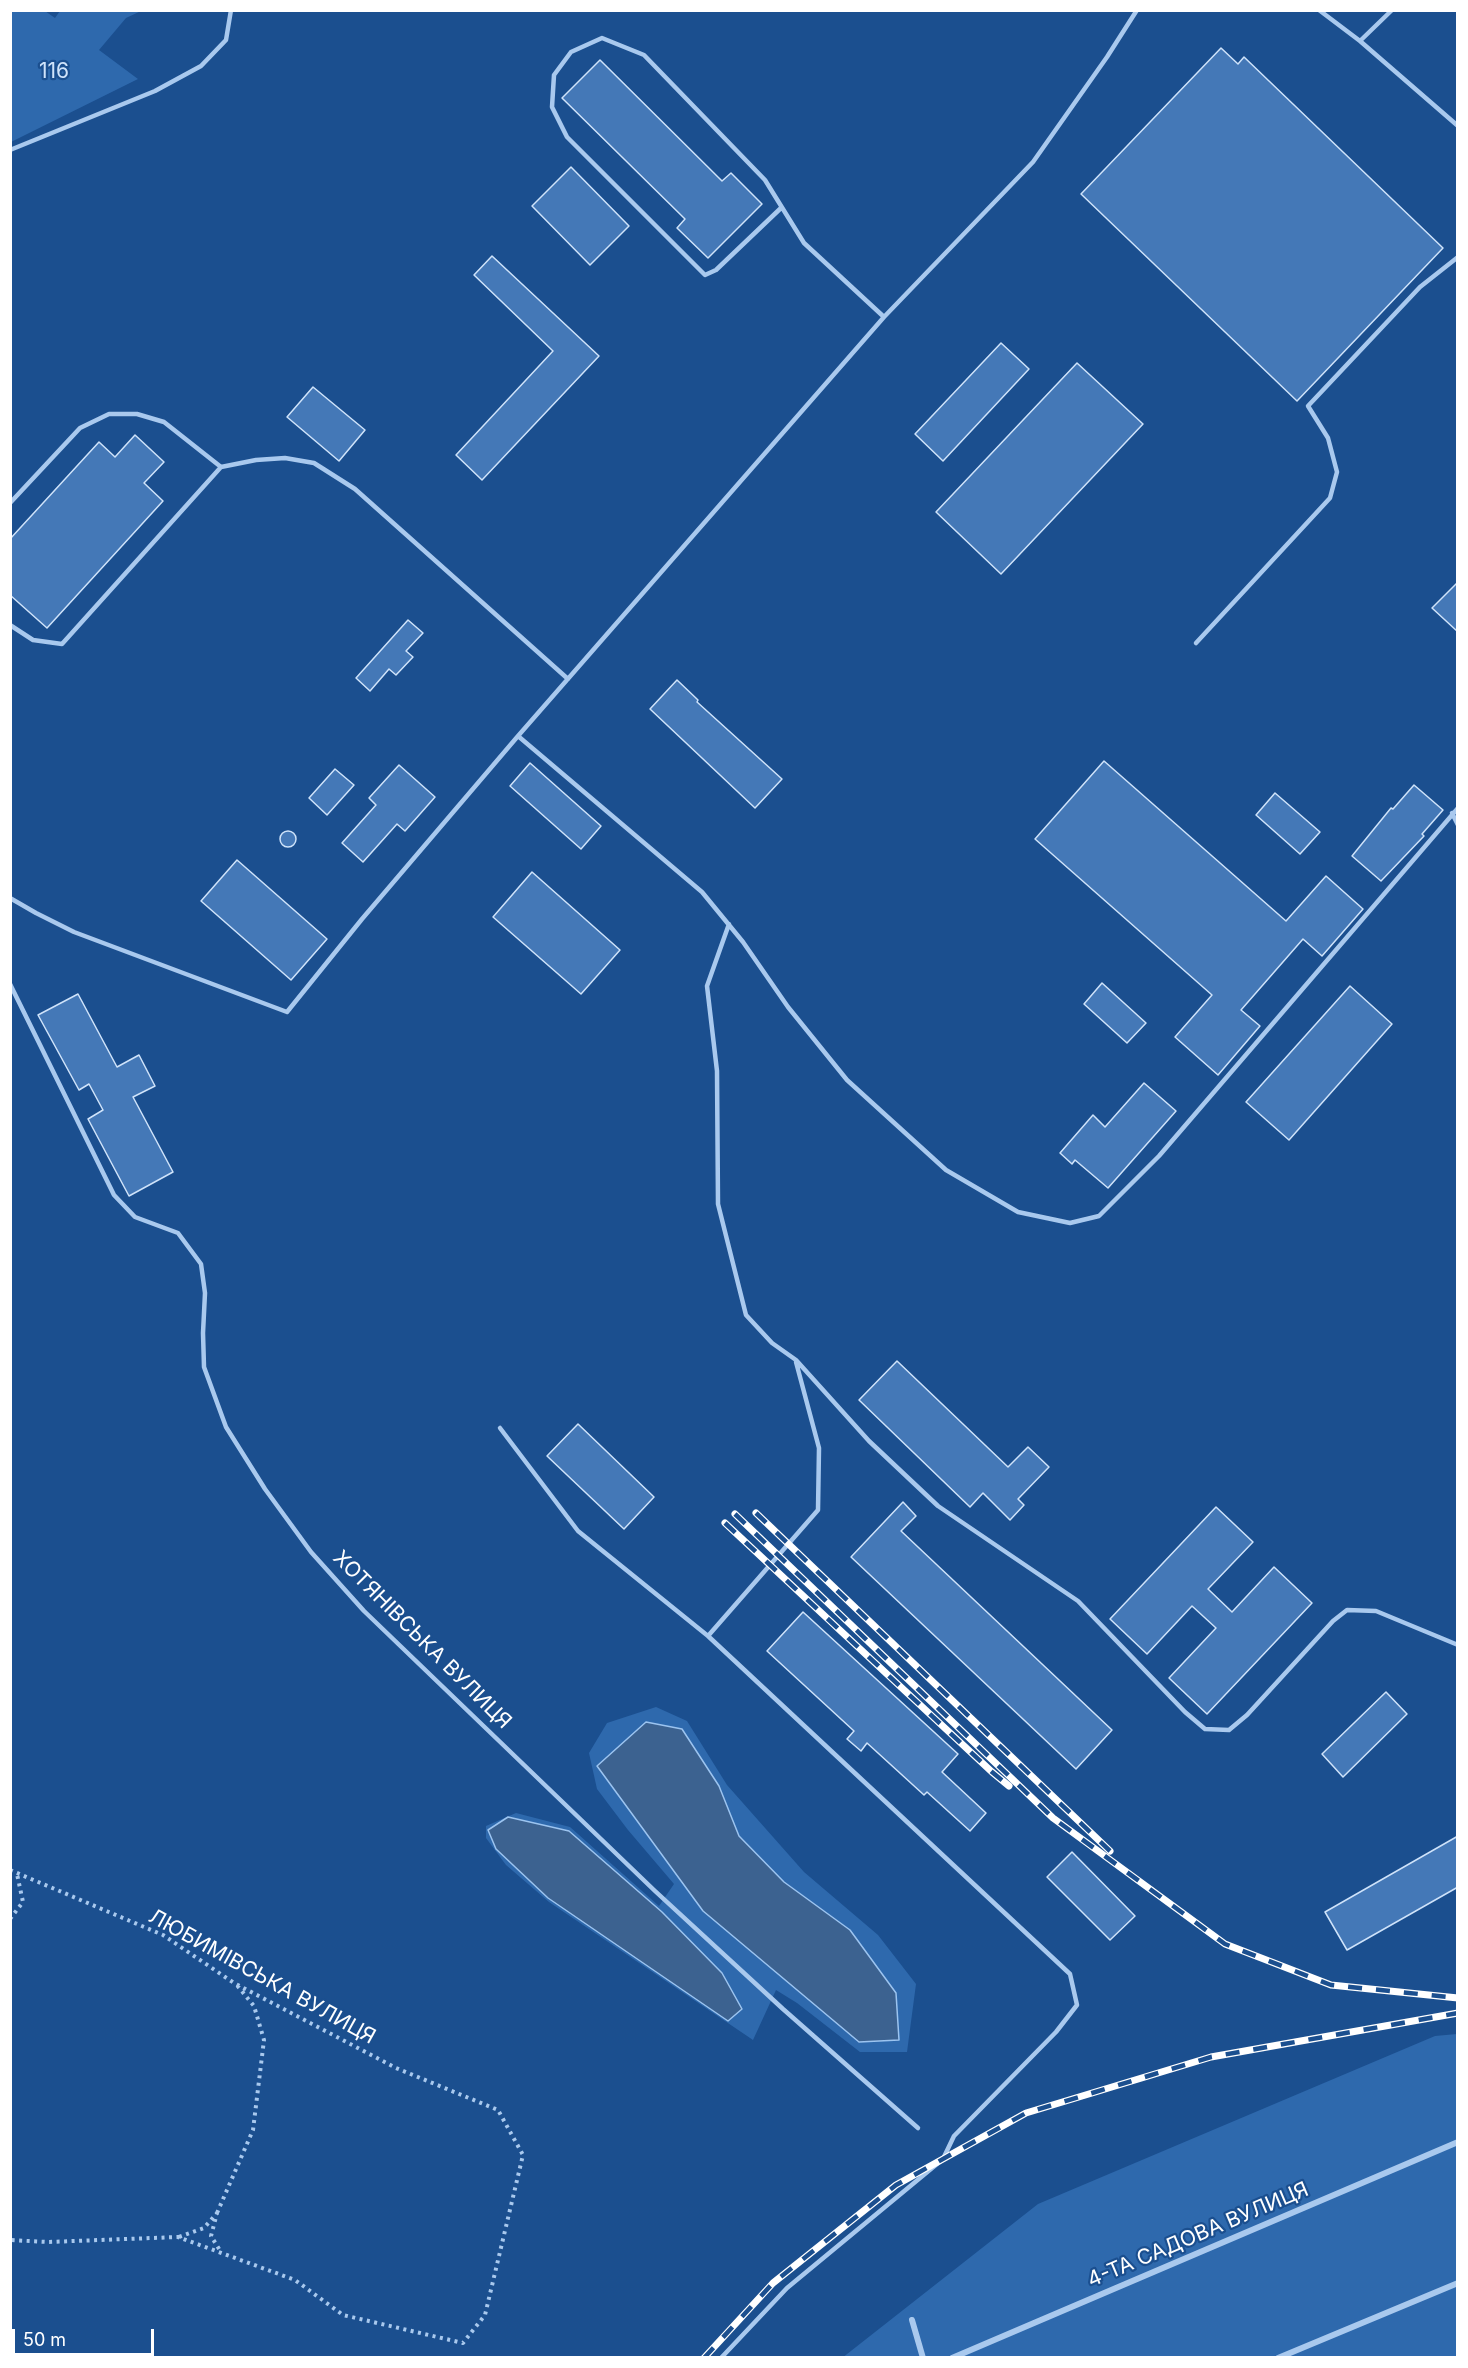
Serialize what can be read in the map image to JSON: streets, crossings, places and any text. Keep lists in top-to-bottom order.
{
  "streets": {
    "street": ["4-ТА САДОВА ВУЛИЦЯ"],
    "lane": ["ХОТЯНІВСЬКА ВУЛИЦЯ"],
    "path": ["ЛЮБИМІВСЬКА ВУЛИЦЯ"]
  },
  "parks": ["116"],
  "scale_bar": "50 m"
}
